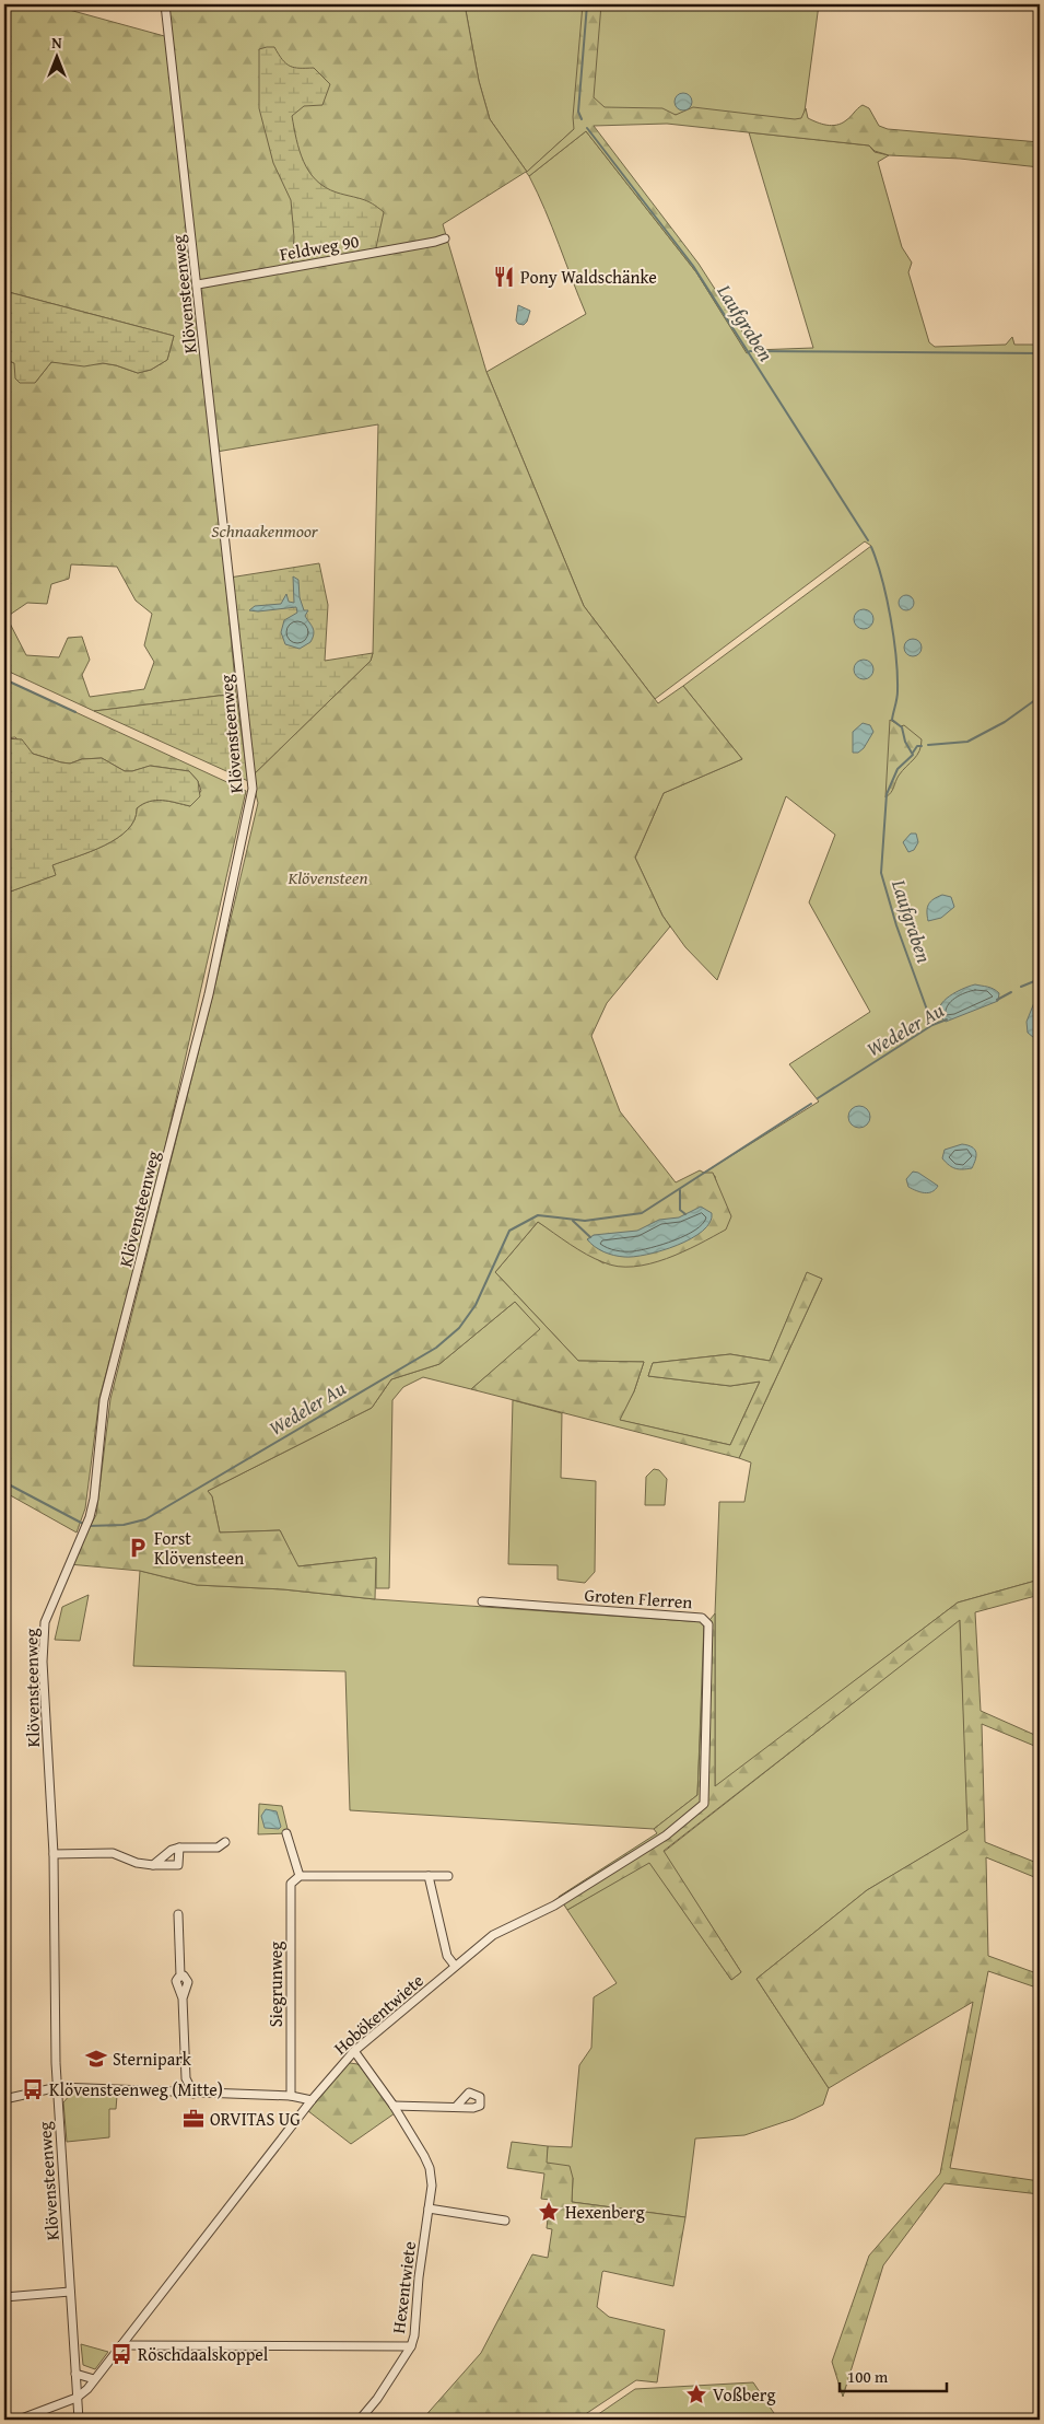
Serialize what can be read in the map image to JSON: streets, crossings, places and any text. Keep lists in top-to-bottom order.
{
  "streets": {
    "street": [
      "Feldweg 90",
      "Klövensteenweg",
      "Groten Flerren",
      "Siegrunweg",
      "Hobökentwiete",
      "Hexentwiete"
    ]
  },
  "crossings": [
    ["Feldweg 90", "Klövensteenweg"],
    ["Klövensteenweg", "Hobökentwiete"],
    ["Groten Flerren", "Hobökentwiete"],
    ["Hobökentwiete", "Hexentwiete"]
  ],
  "water": ["Laufgraben", "Wedeler Au"],
  "parks": ["Schnaakenmoor", "Klövensteen"],
  "places": {
    "restaurant": ["Pony Waldschänke"],
    "parking": ["Forst Klövensteen"],
    "school or university": ["Sternipark"],
    "bus stop": ["Klövensteenweg (Mitte)", "Röschdaalskoppel"],
    "office": ["ORVITAS UG"],
    "place": ["Hexenberg", "Voßberg"]
  },
  "scale_bar": "100 m",
  "north": "top"
}
